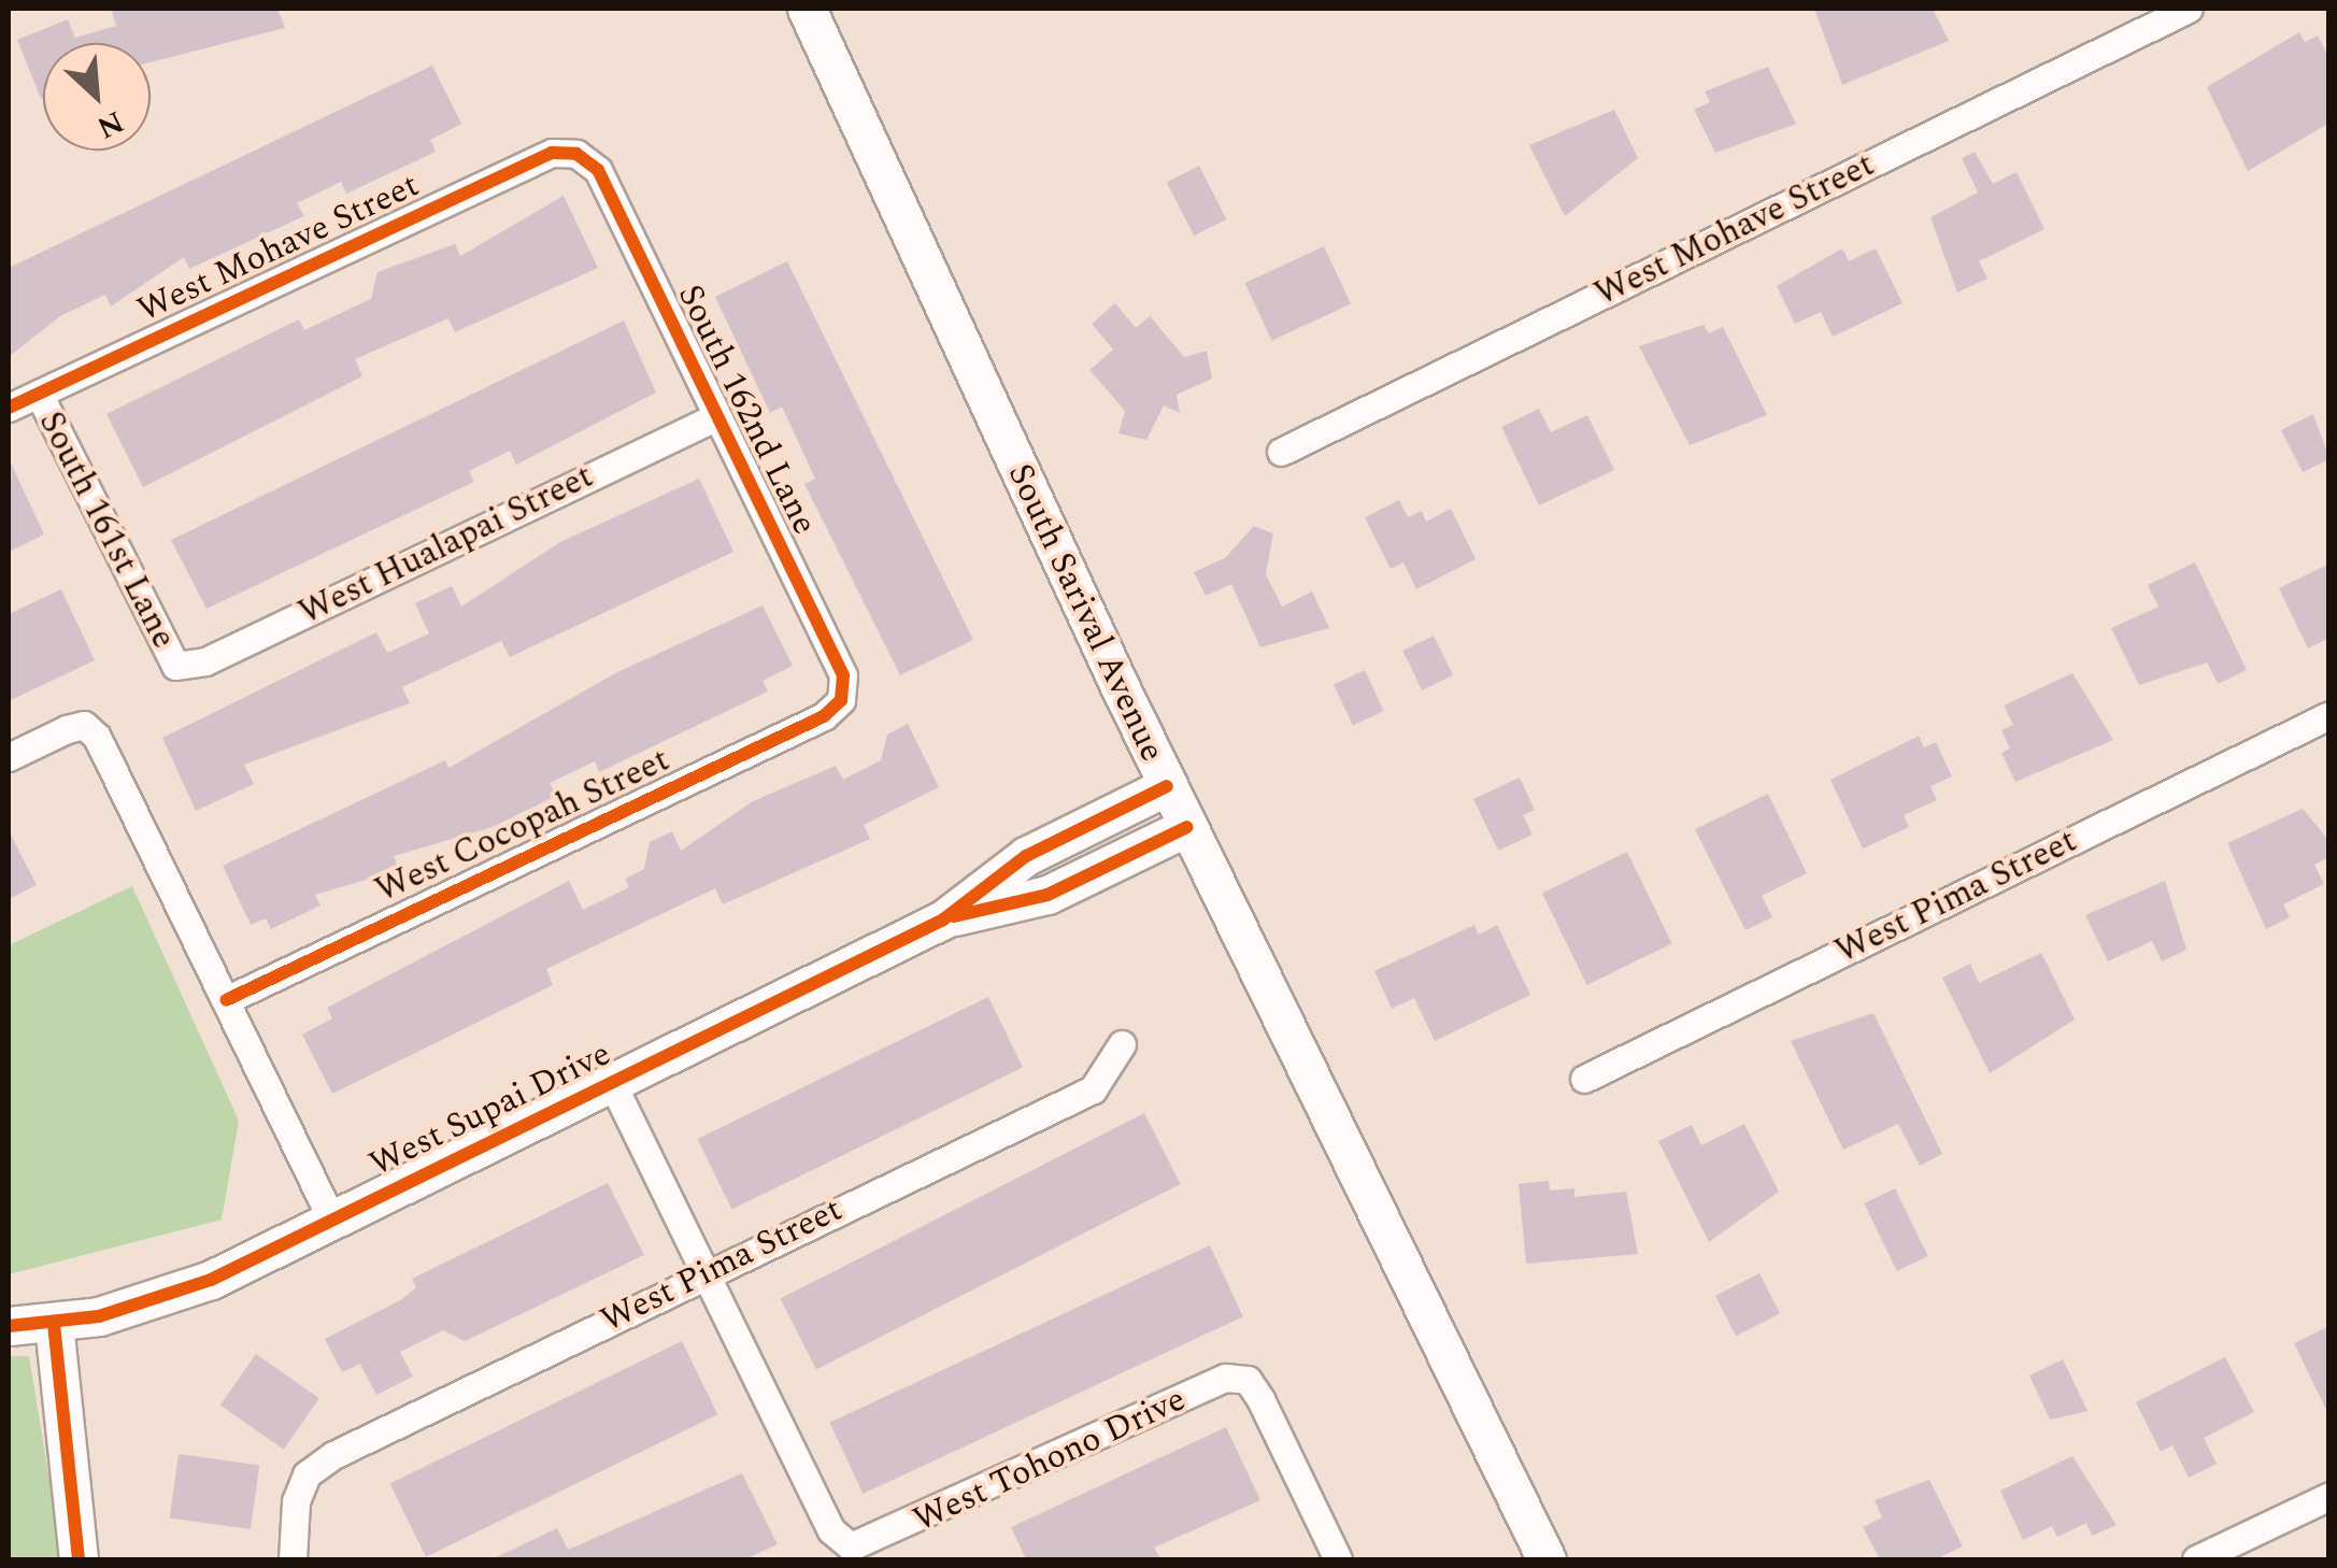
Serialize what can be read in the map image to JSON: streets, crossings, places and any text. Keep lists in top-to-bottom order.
{
  "streets": {
    "street": [
      "West Mohave Street",
      "South 162nd Lane",
      "South 161st Lane",
      "West Hualapai Street",
      "South Sarival Avenue",
      "West Cocopah Street",
      "West Pima Street",
      "West Supai Drive",
      "West Tohono Drive"
    ]
  },
  "crossings": [
    ["West Mohave Street", "South 162nd Lane"],
    ["West Mohave Street", "South 161st Lane"],
    ["South 162nd Lane", "West Hualapai Street"],
    ["South 162nd Lane", "West Cocopah Street"],
    ["South 161st Lane", "West Hualapai Street"],
    ["South Sarival Avenue", "West Supai Drive"],
    ["West Pima Street", "West Tohono Drive"]
  ],
  "north": "bottom right"
}
